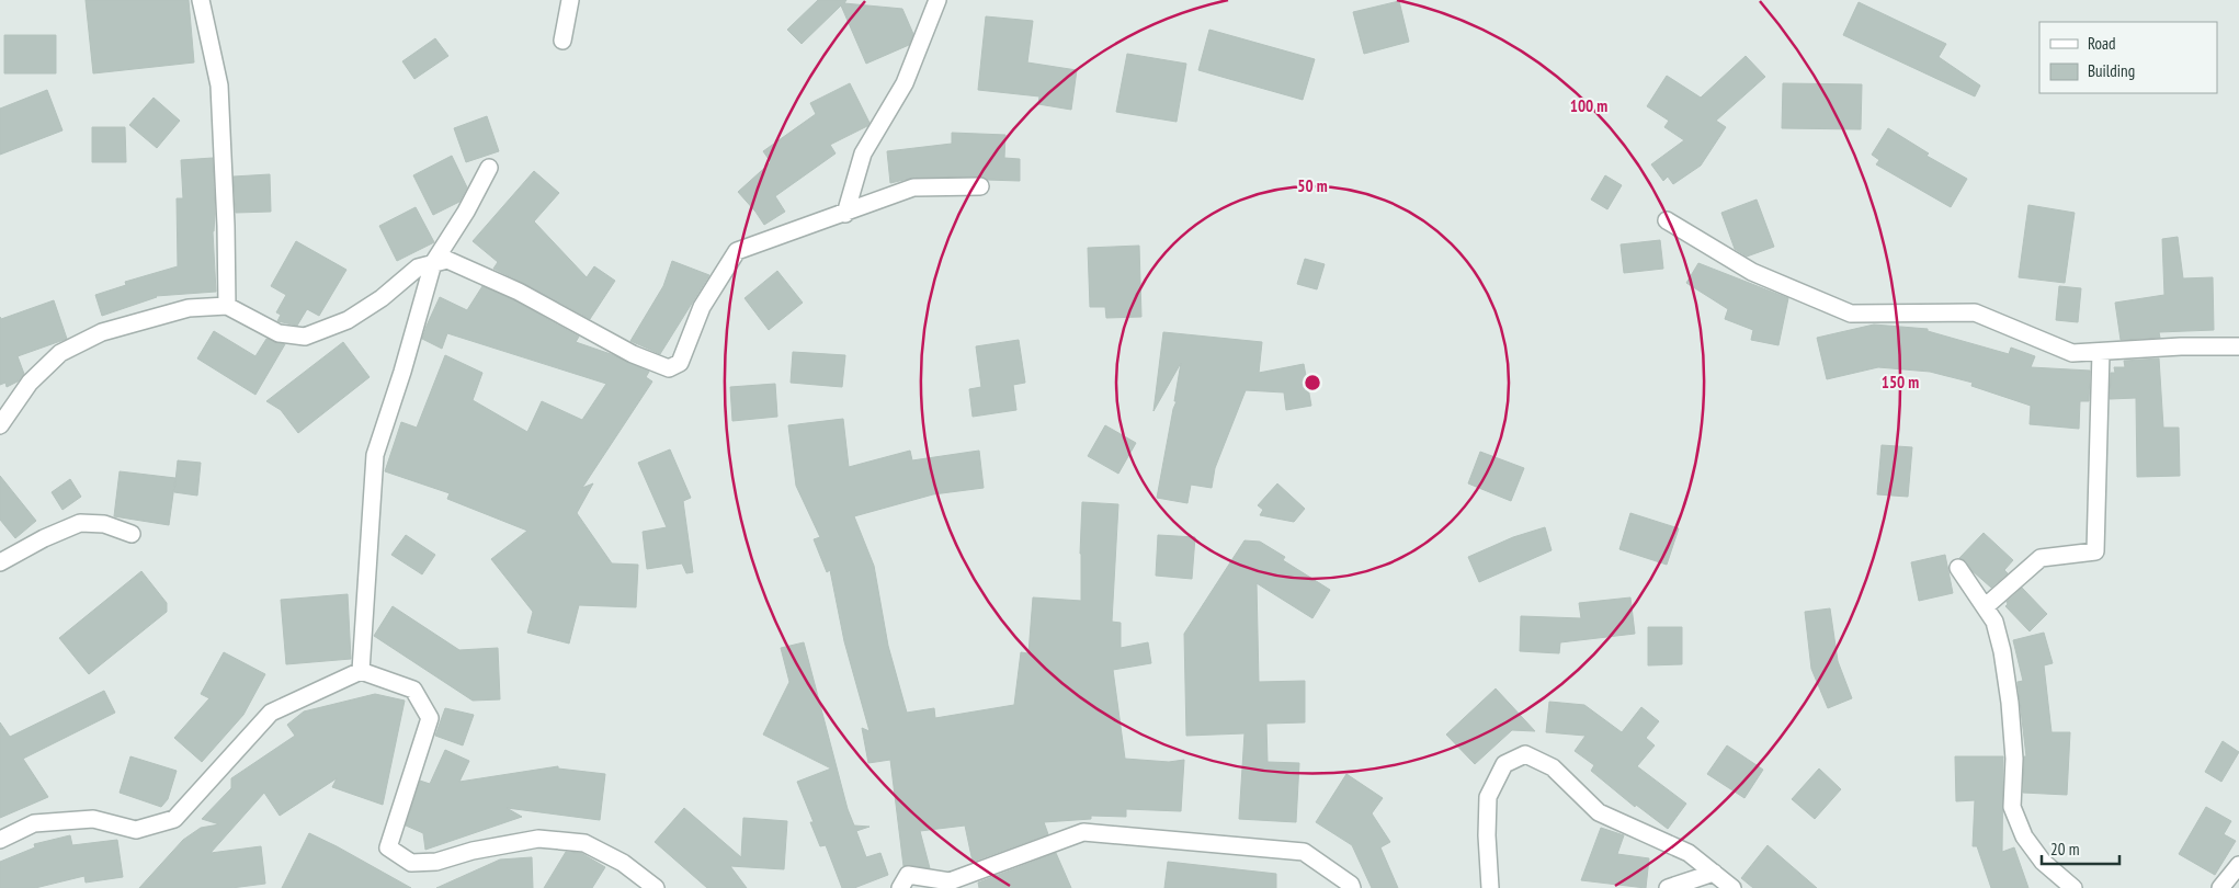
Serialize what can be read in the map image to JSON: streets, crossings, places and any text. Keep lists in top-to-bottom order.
{
  "legend": ["Road", "Building"],
  "scale_bar": "20 m",
  "rings": ["100 m", "50 m", "150 m"]
}
